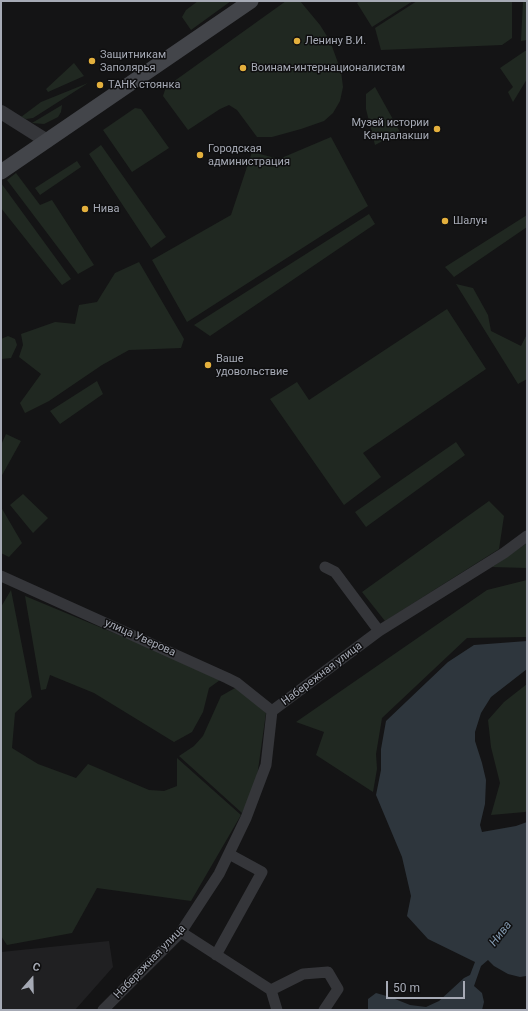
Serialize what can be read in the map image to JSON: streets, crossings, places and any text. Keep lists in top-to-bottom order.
{
  "streets": {
    "street": ["улица Уверова", "Набережная улица"]
  },
  "crossings": [
    ["улица Уверова", "Набережная улица"]
  ],
  "water": ["Нива"],
  "places": [
    "Ленину В.И.",
    "Защитникам Заполярья",
    "Воинам-интернационалистам",
    "ТАНК стоянка",
    "Музей истории Кандалакши",
    "Городская администрация",
    "Нива",
    "Шалун",
    "Ваше удовольствие"
  ],
  "scale_bar": "50 m",
  "north": "top"
}
